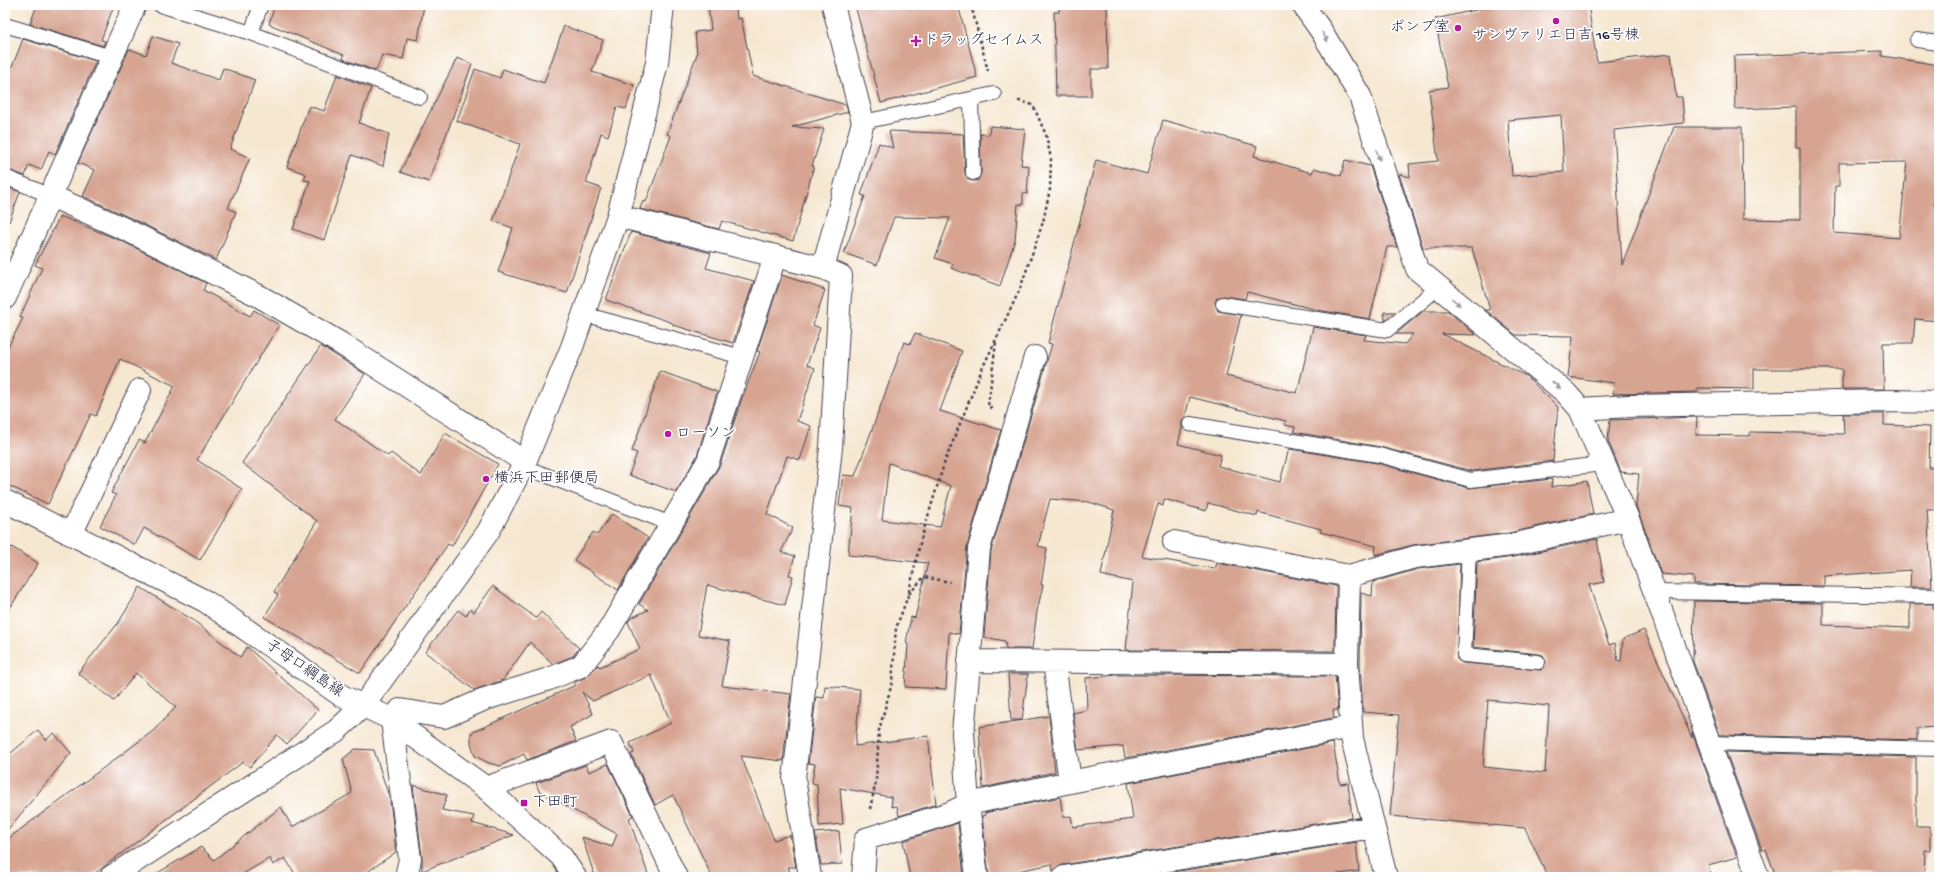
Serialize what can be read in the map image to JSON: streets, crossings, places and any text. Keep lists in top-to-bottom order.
{
  "streets": {
    "street": ["子母口綱島線"]
  },
  "places": {
    "other": [
      "サンヴァリエ日吉 16号棟",
      "ポンプ室",
      "ローソン",
      "横浜下田郵便局"
    ],
    "health": ["ドラッグセイムス"],
    "transit": ["下田町"]
  }
}
